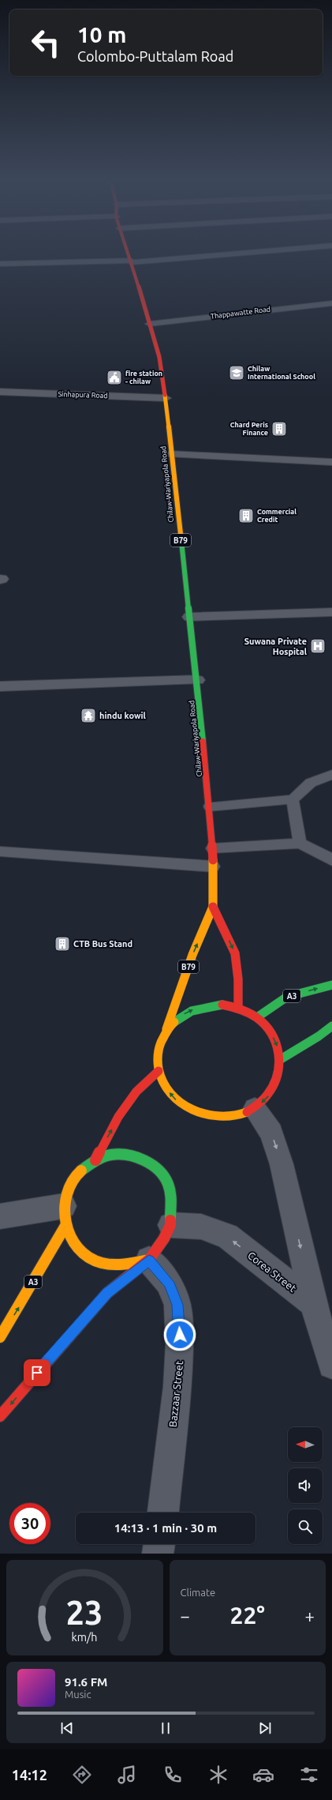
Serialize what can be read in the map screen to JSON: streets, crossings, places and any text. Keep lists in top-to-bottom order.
{
  "streets": {
    "main road": ["Chilaw-Wariyapola Road", "B79", "A3"],
    "street": [
      "Thappawatte Road",
      "Sinhapura Road",
      "Corea Street",
      "Bazzaar Street"
    ]
  },
  "crossings": [
    ["Thappawatte Road", "Chilaw-Wariyapola Road"],
    ["Sinhapura Road", "Chilaw-Wariyapola Road"],
    ["Chilaw-Wariyapola Road", "B79"],
    ["A3", "Corea Street"],
    ["A3", "Bazzaar Street"],
    ["Corea Street", "Bazzaar Street"]
  ],
  "one_way": ["Corea Street"],
  "places": {
    "school or university": ["Chilaw International School"],
    "public building": ["fire station - chilaw"],
    "building": ["Chard Peris Finance", "Commercial Credit", "CTB Bus Stand"],
    "hospital": ["Suwana Private Hospital"],
    "temple": ["hindu kowil"]
  },
  "north": "left",
  "page": {
    "turn": ["10 m", "Colombo-Puttalam Road"],
    "limit": "30",
    "trip": "14:13 · 1 min · 30 m",
    "tile": "Climate",
    "heat": ["−", "22°", "+"],
    "song": ["91.6 FM", "Music"],
    "tabs": "14:12",
    "gauge": ["23", "km/h"]
  }
}
